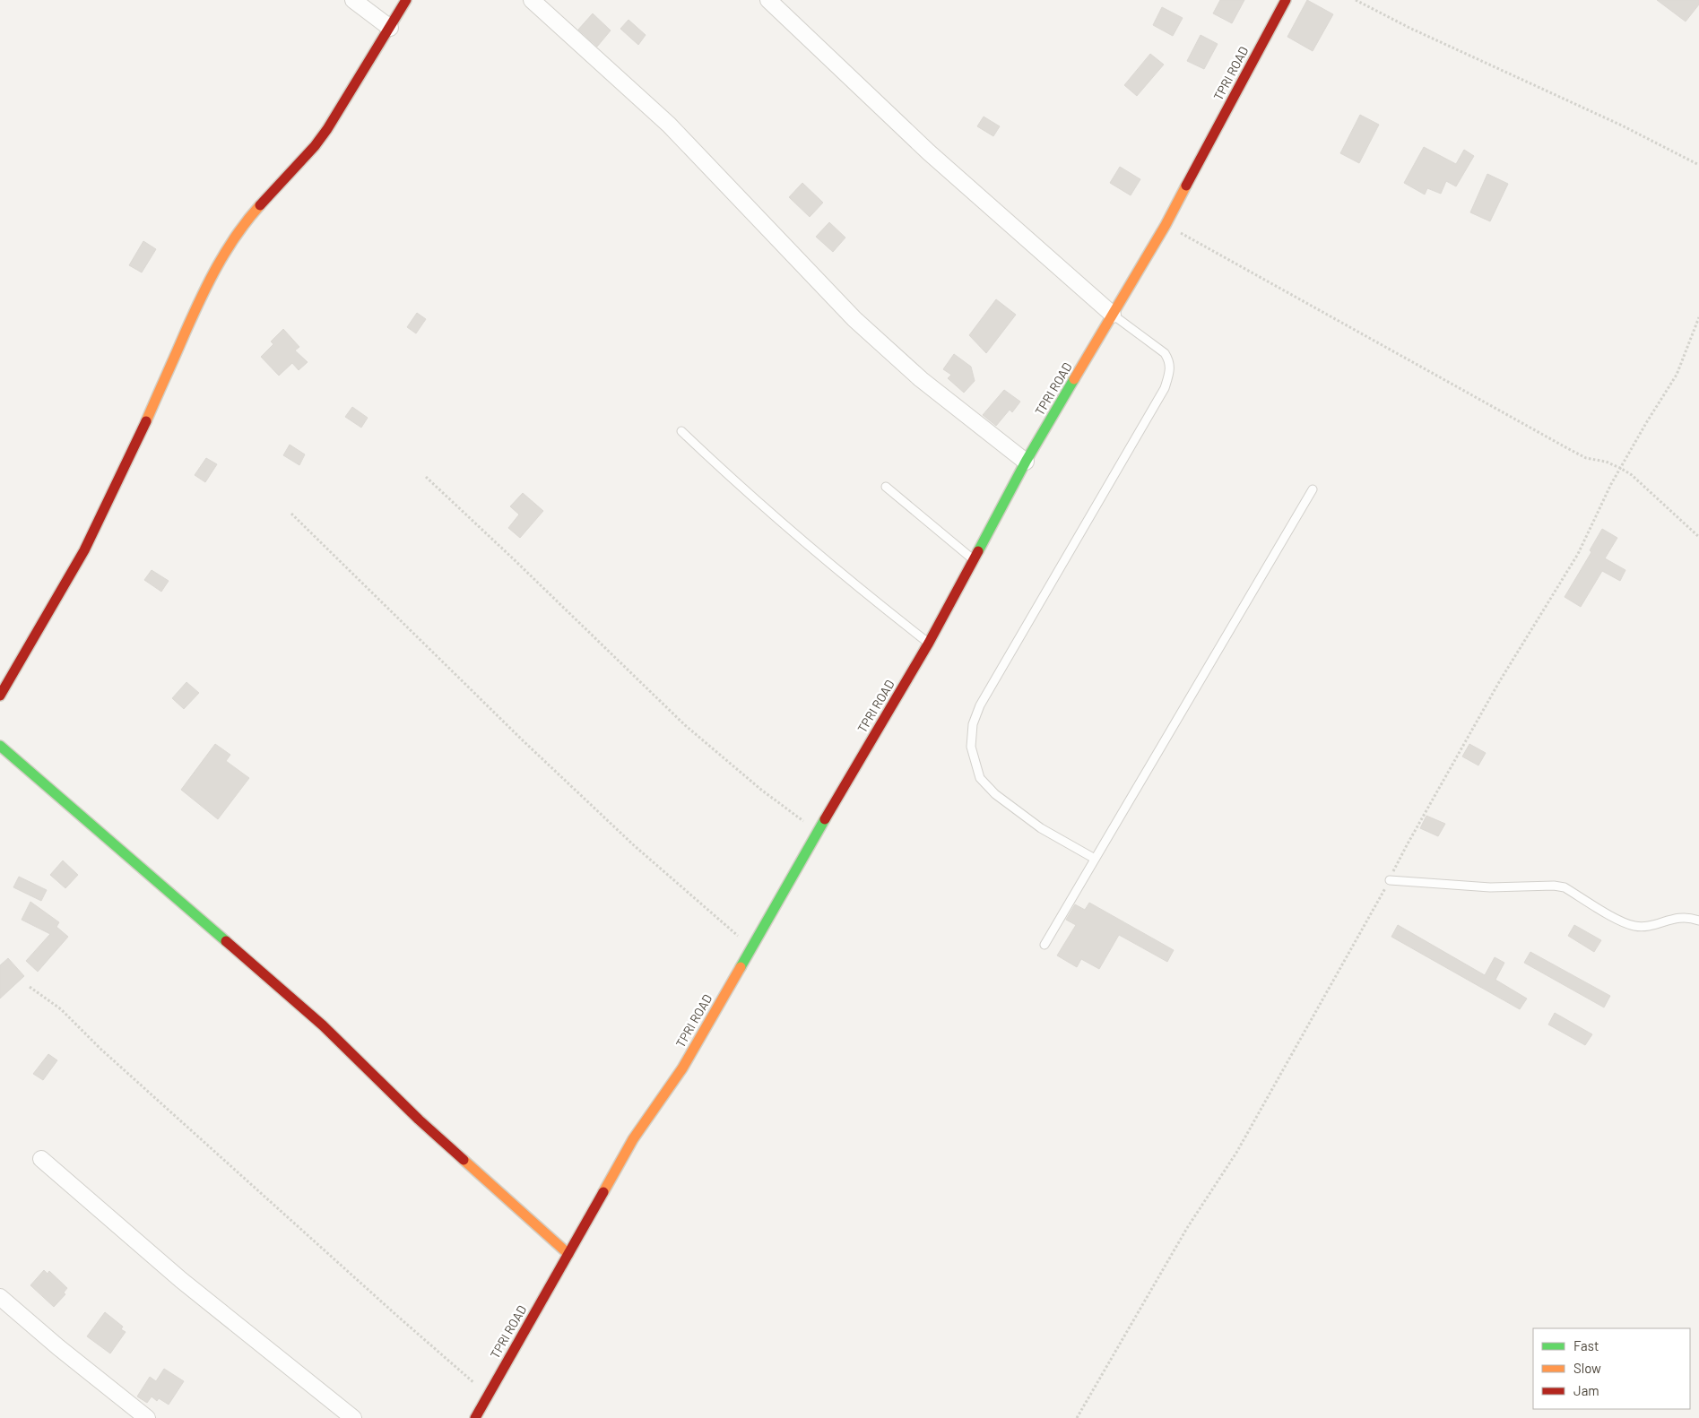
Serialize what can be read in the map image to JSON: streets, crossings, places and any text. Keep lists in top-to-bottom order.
{
  "streets": {
    "street": ["TPRI ROAD"]
  },
  "legend": ["Fast", "Slow", "Jam"]
}
